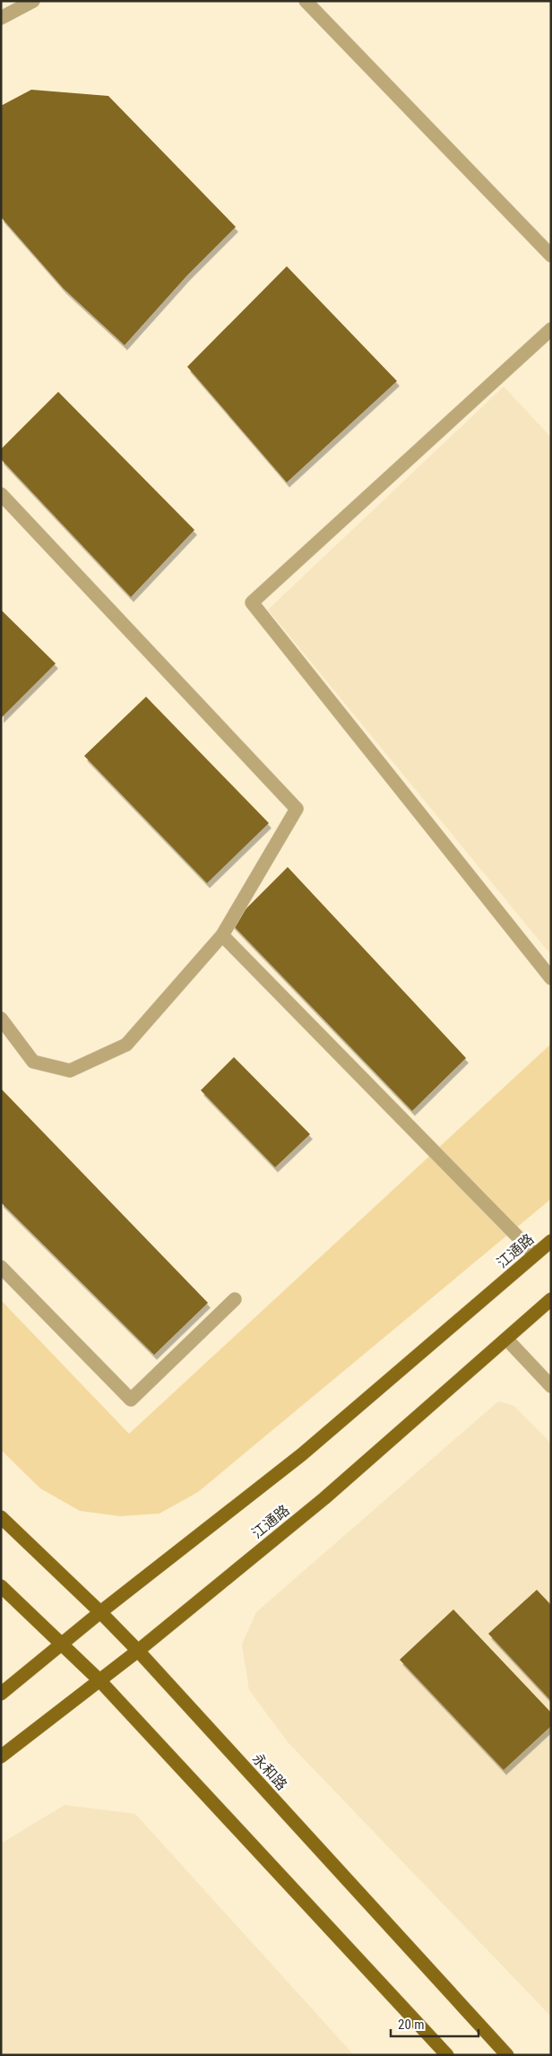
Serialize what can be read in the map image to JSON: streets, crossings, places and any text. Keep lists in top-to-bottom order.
{
  "streets": {
    "main road": ["江通路", "永和路"]
  },
  "crossings": [
    ["江通路", "永和路"]
  ],
  "scale_bar": "20 m"
}
